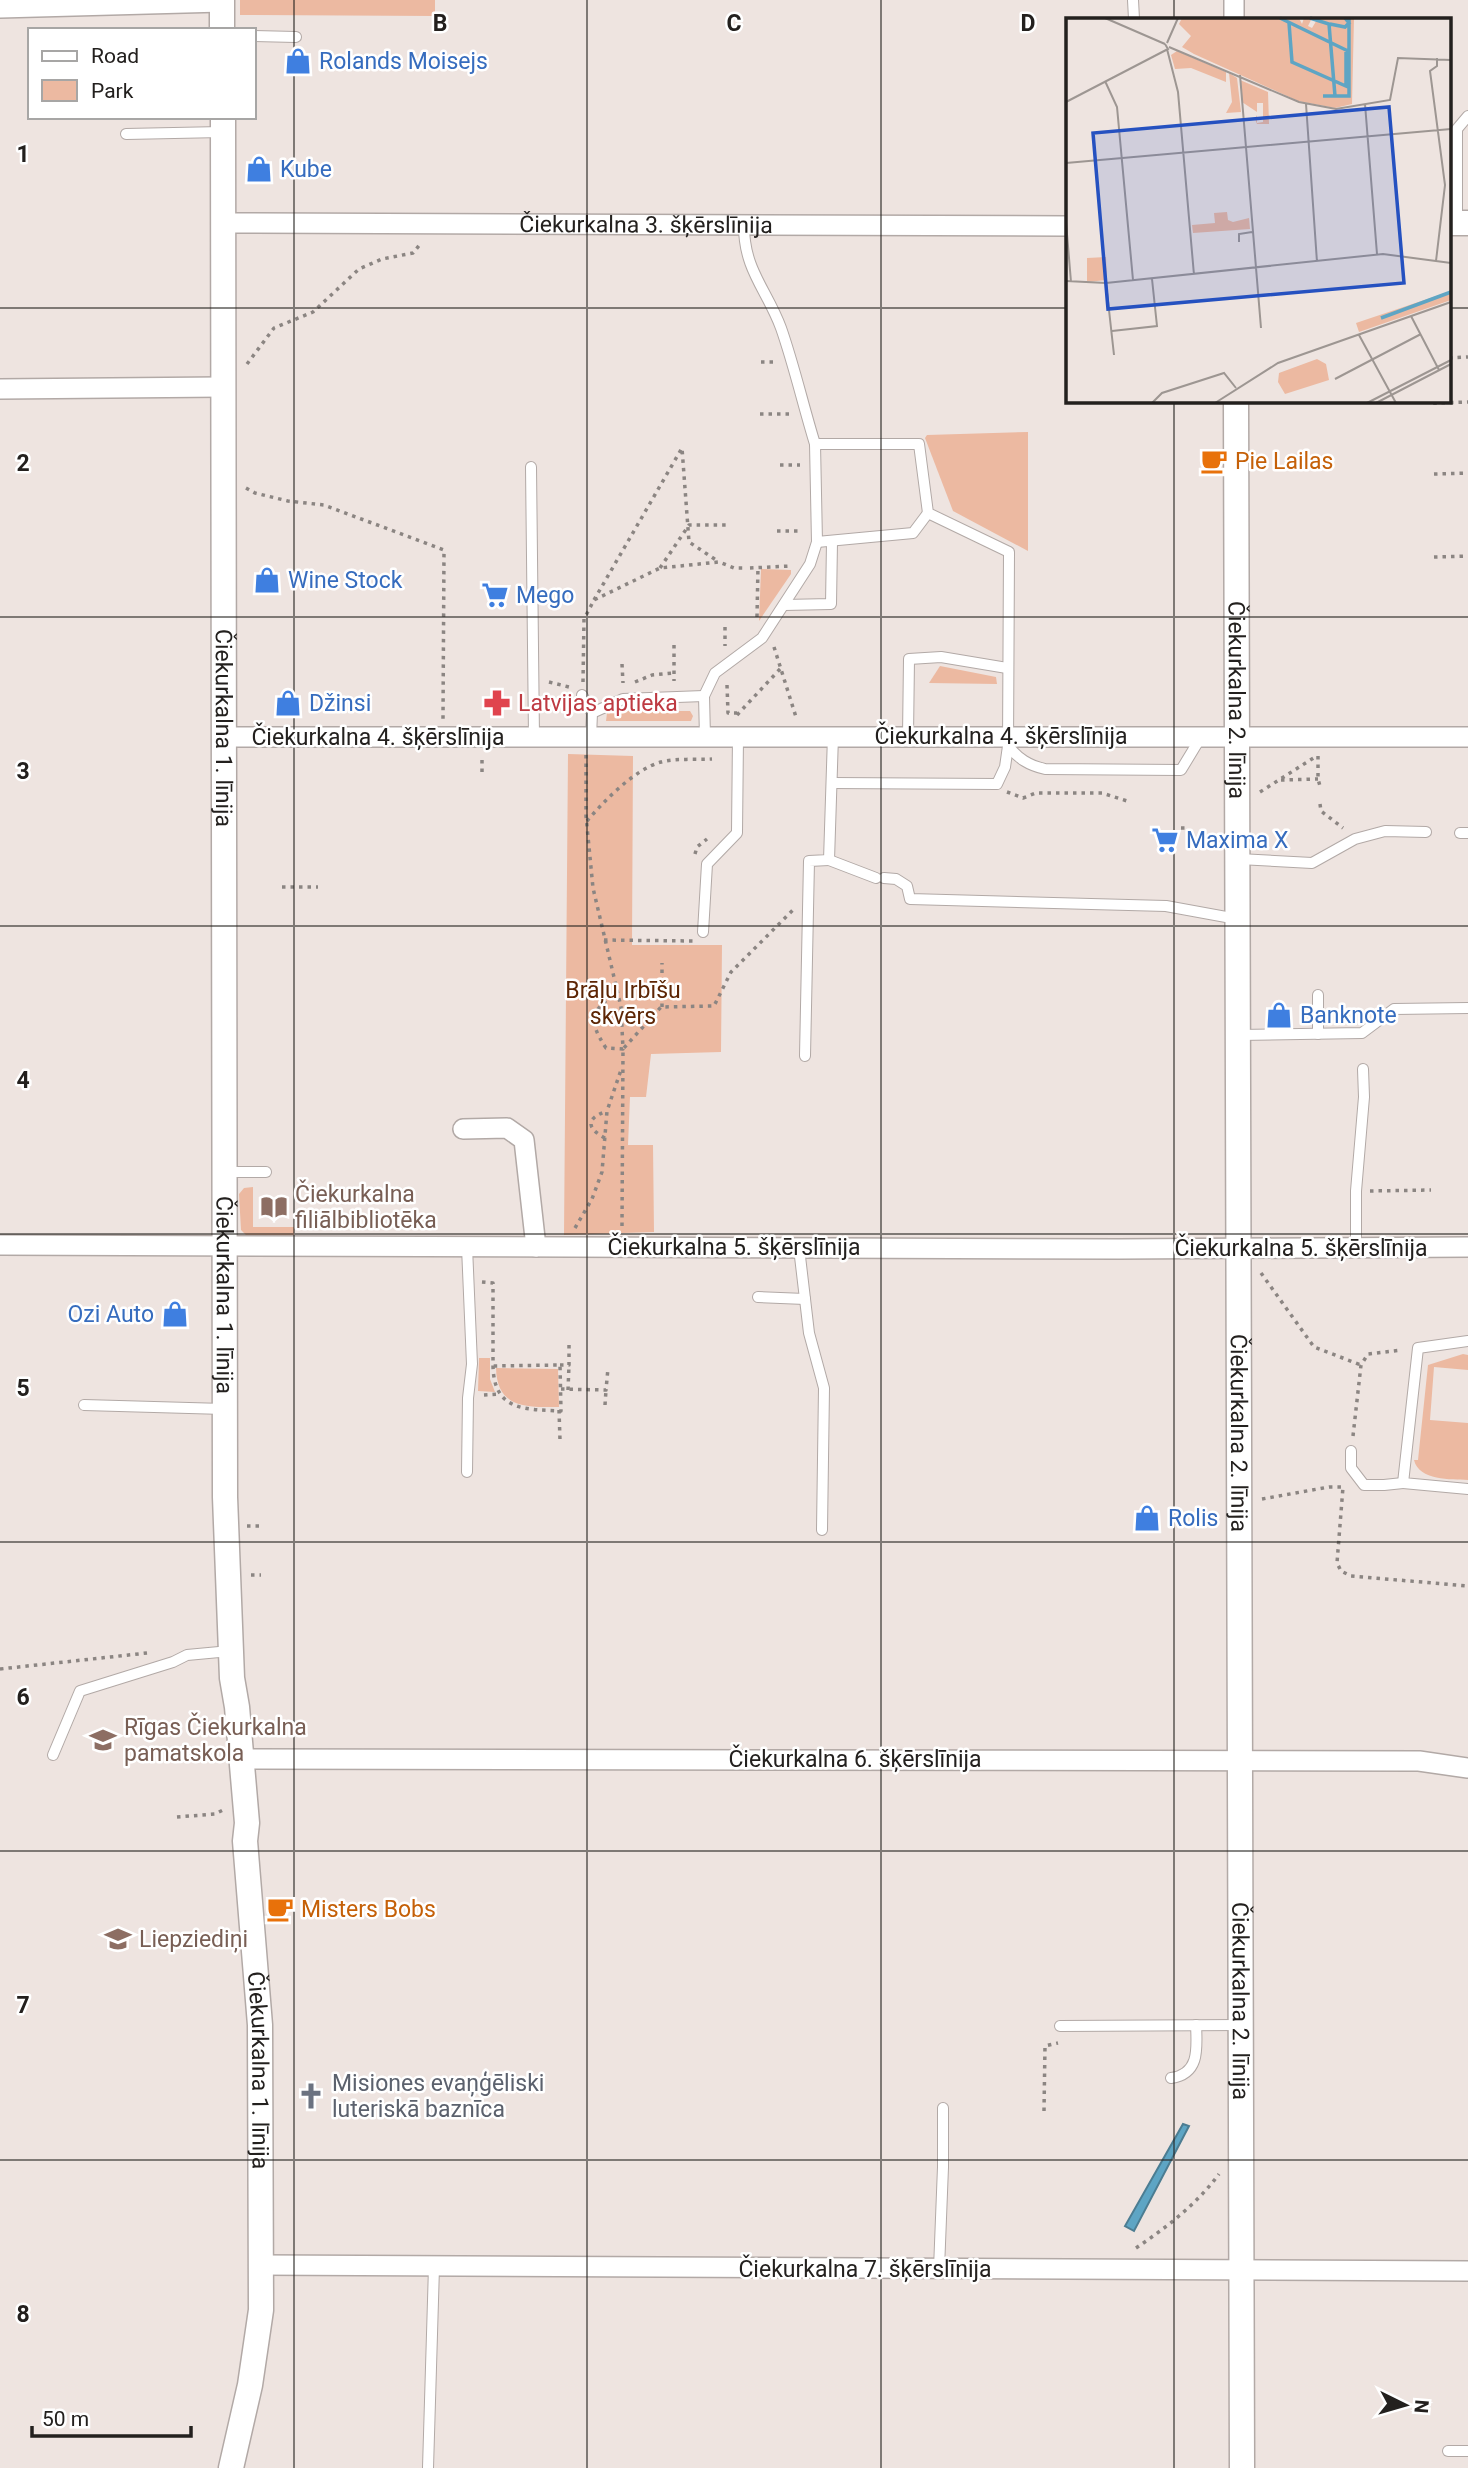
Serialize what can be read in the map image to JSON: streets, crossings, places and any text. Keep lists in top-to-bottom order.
{
  "streets": {
    "street": [
      "Čiekurkalna 3. šķērslīnija",
      "Čiekurkalna 2. līnija",
      "Čiekurkalna 1. līnija",
      "Čiekurkalna 4. šķērslīnija",
      "Čiekurkalna 5. šķērslīnija",
      "Čiekurkalna 6. šķērslīnija",
      "Čiekurkalna 7. šķērslīnija"
    ]
  },
  "crossings": [
    ["Čiekurkalna 3. šķērslīnija", "Čiekurkalna 1. līnija"],
    ["Čiekurkalna 2. līnija", "Čiekurkalna 4. šķērslīnija"],
    ["Čiekurkalna 2. līnija", "Čiekurkalna 5. šķērslīnija"],
    ["Čiekurkalna 2. līnija", "Čiekurkalna 6. šķērslīnija"],
    ["Čiekurkalna 2. līnija", "Čiekurkalna 7. šķērslīnija"],
    ["Čiekurkalna 1. līnija", "Čiekurkalna 4. šķērslīnija"],
    ["Čiekurkalna 1. līnija", "Čiekurkalna 5. šķērslīnija"],
    ["Čiekurkalna 1. līnija", "Čiekurkalna 6. šķērslīnija"],
    ["Čiekurkalna 1. līnija", "Čiekurkalna 7. šķērslīnija"]
  ],
  "parks": ["Brāļu Irbīšu skvērs"],
  "places": {
    "shop": [
      "Rolands Moisejs",
      "Kube",
      "Wine Stock",
      "Džinsi",
      "Banknote",
      "Ozi Auto",
      "Rolis"
    ],
    "cafe": ["Pie Lailas", "Misters Bobs"],
    "supermarket": ["Mego", "Maxima X"],
    "pharmacy": ["Latvijas aptieka"],
    "library": ["Čiekurkalna filiālbibliotēka"],
    "school or university": ["Rīgas Čiekurkalna pamatskola", "Liepziediņi"],
    "church": ["Misiones evaņģēliski luteriskā baznīca"]
  },
  "legend": ["Road", "Park"],
  "scale_bar": "50 m",
  "north": "right",
  "grid": {
    "columns": ["B", "C", "D"],
    "rows": [
      "1",
      "2",
      "3",
      "4",
      "5",
      "6",
      "7",
      "8"
    ]
  }
}
